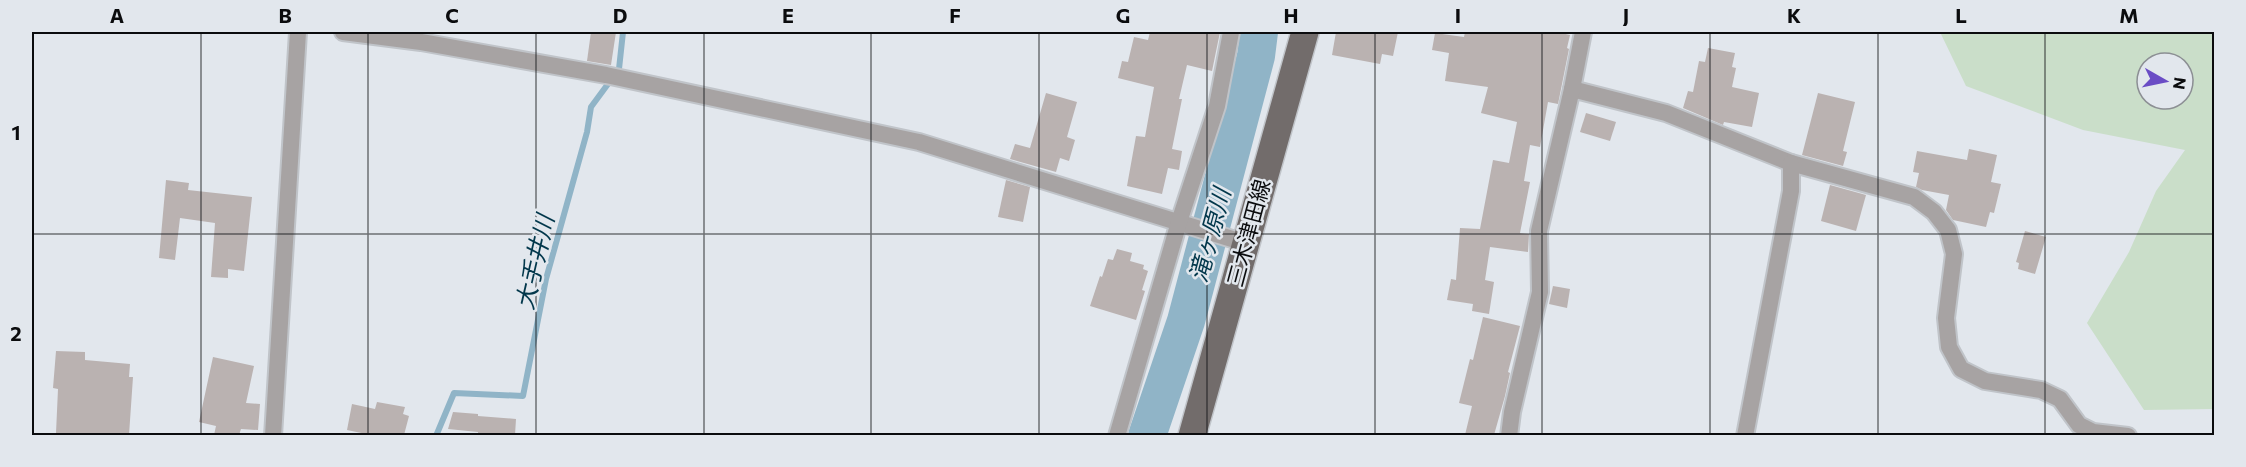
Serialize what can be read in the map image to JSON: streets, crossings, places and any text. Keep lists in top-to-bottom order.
{
  "streets": {
    "main road": ["三木津田線"]
  },
  "water": ["滝ヶ原川", "大手井川"],
  "north": "right",
  "grid": {
    "columns": [
      "A",
      "B",
      "C",
      "D",
      "E",
      "F",
      "G",
      "H",
      "I",
      "J",
      "K",
      "L",
      "M"
    ],
    "rows": ["1", "2"]
  }
}
